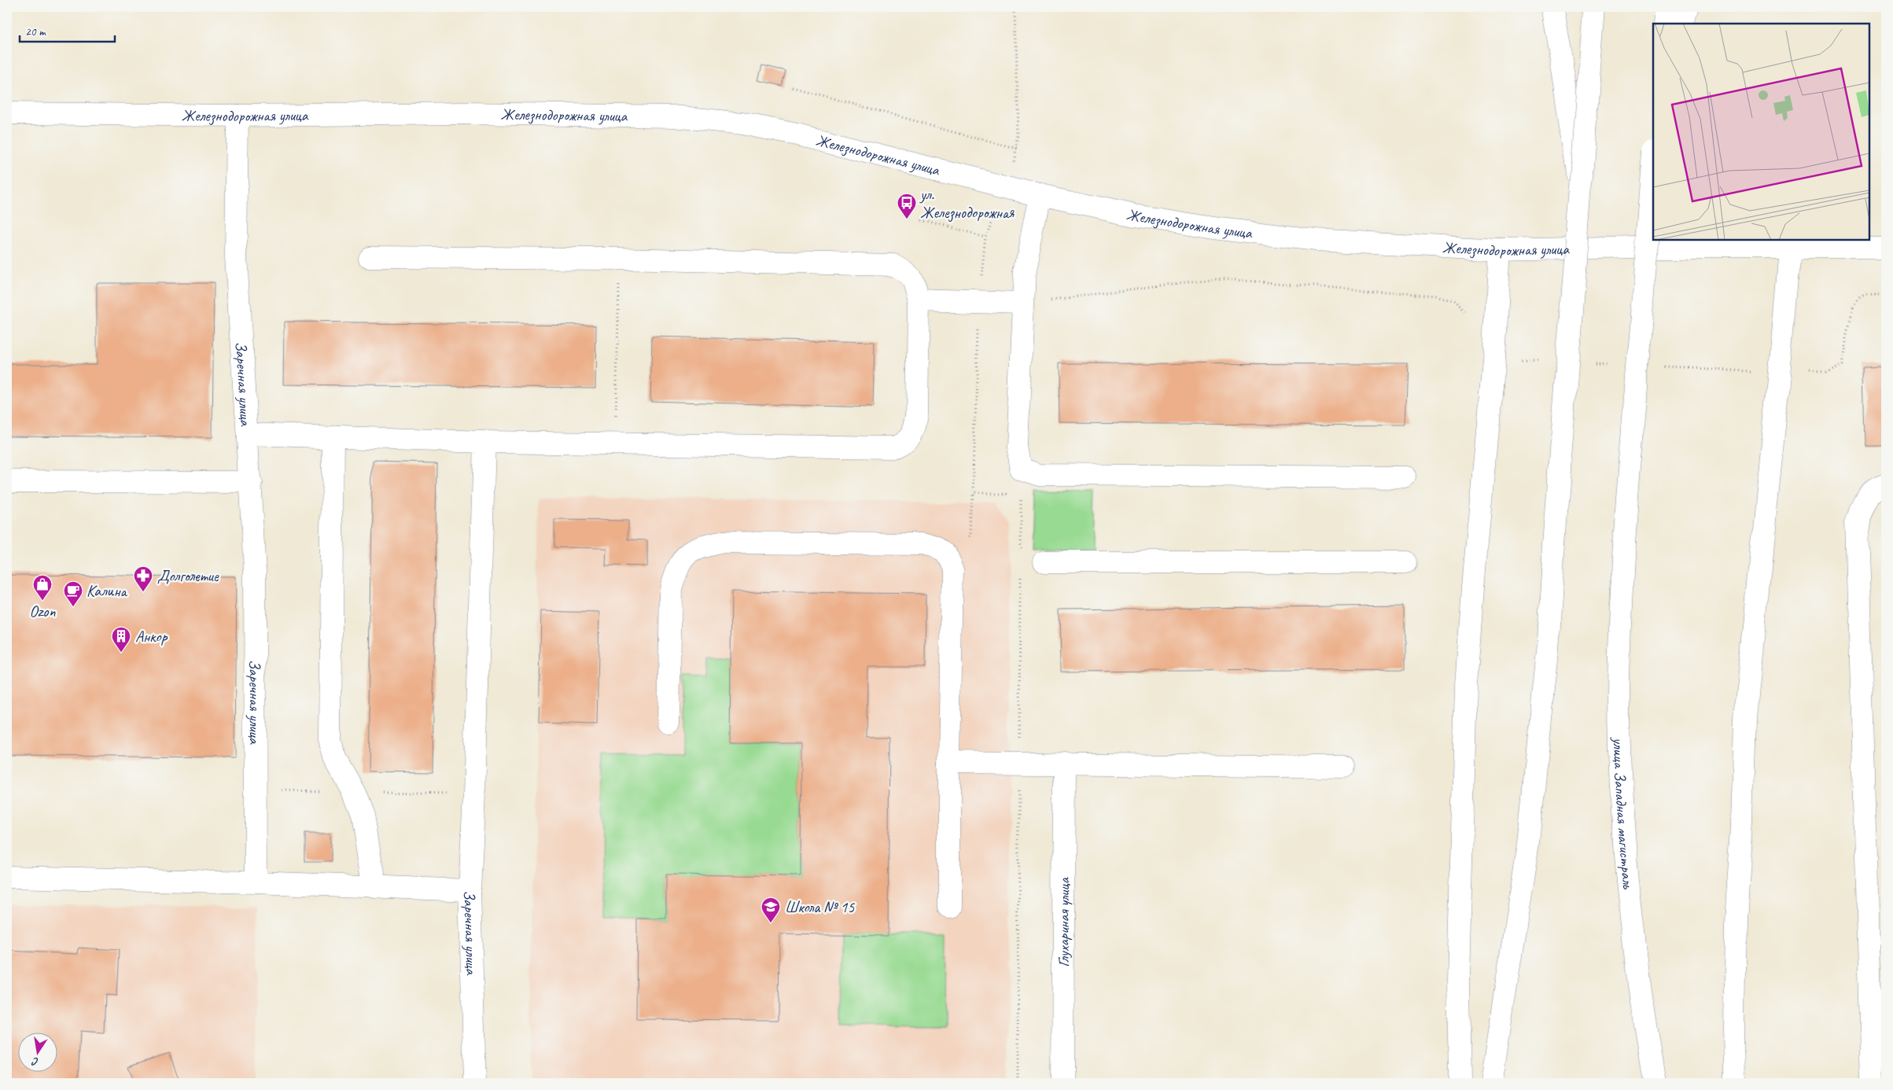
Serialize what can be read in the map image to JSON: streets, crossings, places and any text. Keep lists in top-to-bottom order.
{
  "streets": {
    "main road": [
      "Железнодорожная улица",
      "Заречная улица",
      "улица Западная магистраль",
      "Глухариная улица"
    ]
  },
  "crossings": [
    ["Железнодорожная улица", "Заречная улица"]
  ],
  "places": {
    "bus stop": ["ул. Железнодорожная"],
    "pharmacy": ["Долголетие"],
    "shop": ["Ozon"],
    "cafe": ["Калина"],
    "building": ["Анкор"],
    "school or university": ["Школа № 15"]
  },
  "scale_bar": "20 m",
  "north": "bottom"
}
